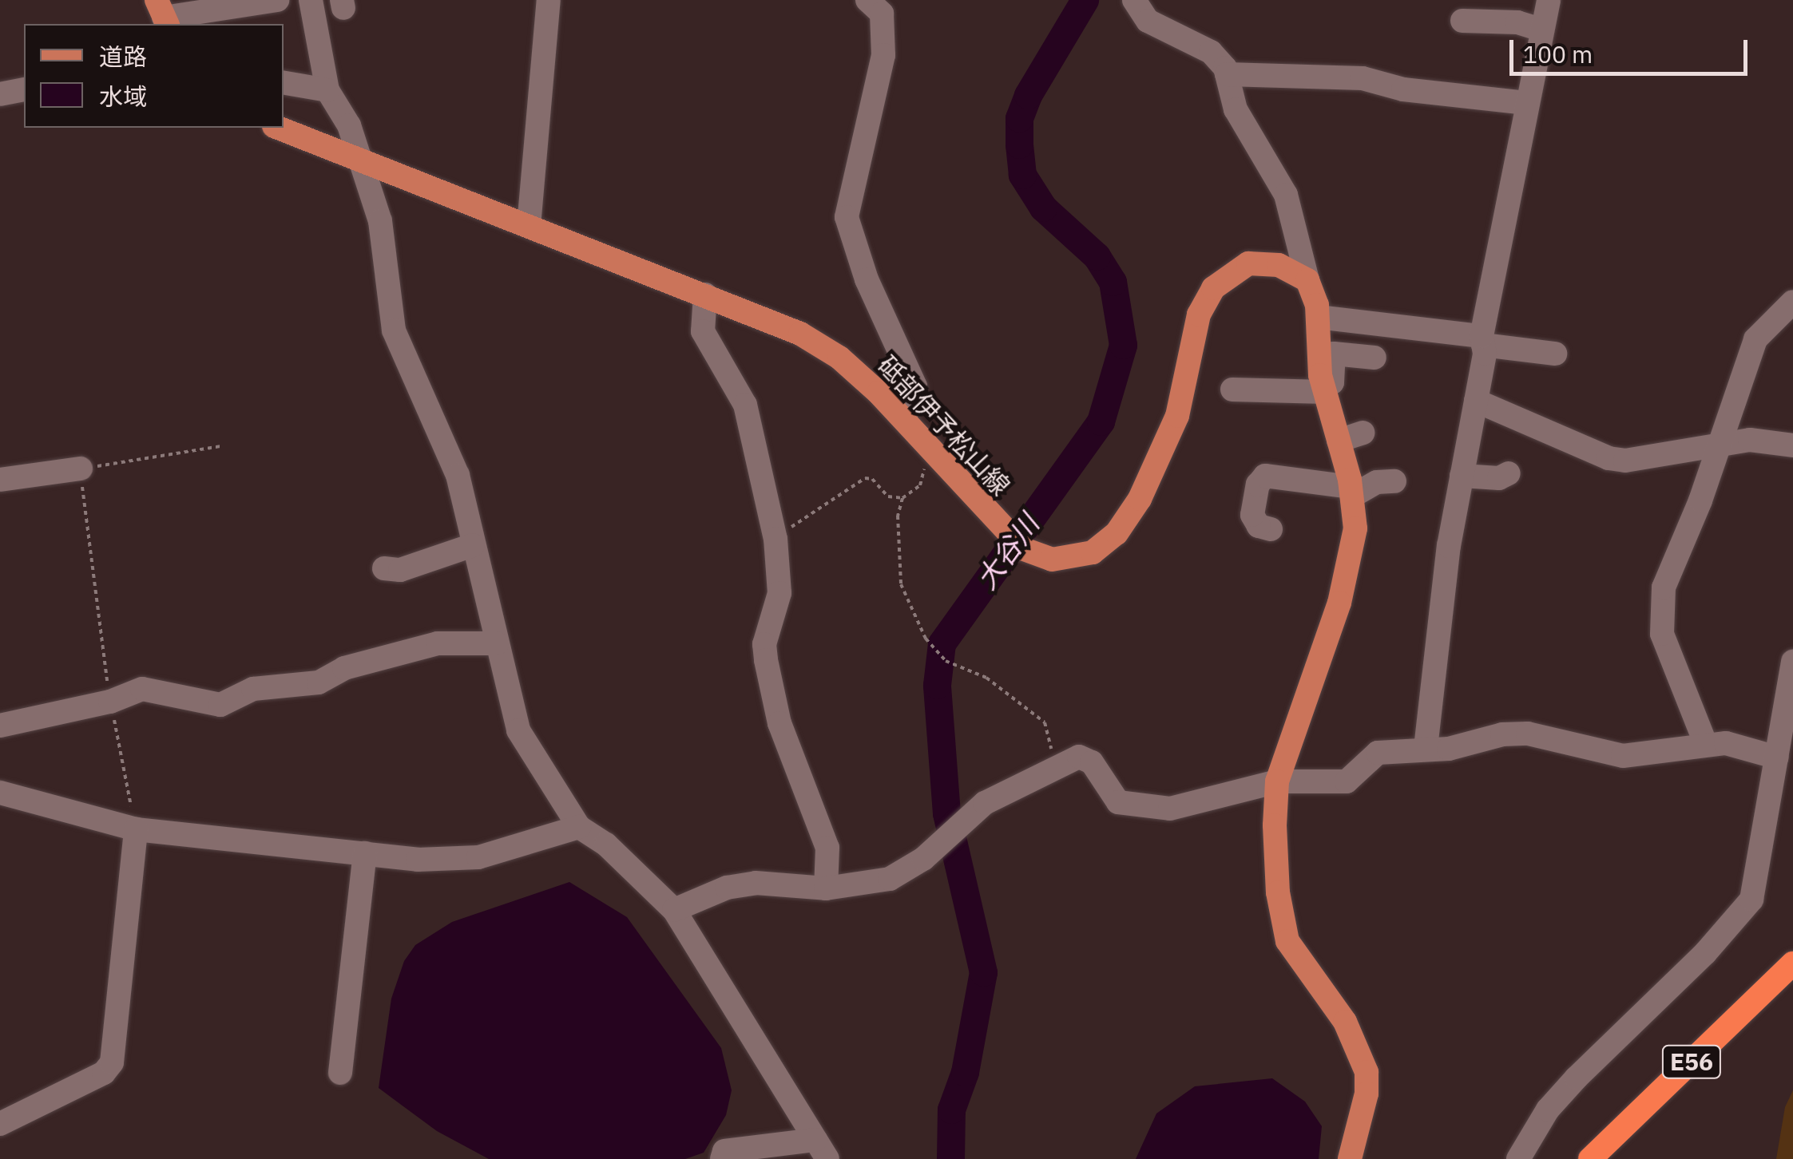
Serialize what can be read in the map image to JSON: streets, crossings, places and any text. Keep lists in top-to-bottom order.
{
  "streets": {
    "highway": ["E56"],
    "main road": ["砥部伊予松山線"]
  },
  "water": ["大谷川"],
  "legend": ["道路", "水域"],
  "scale_bar": "100 m"
}
